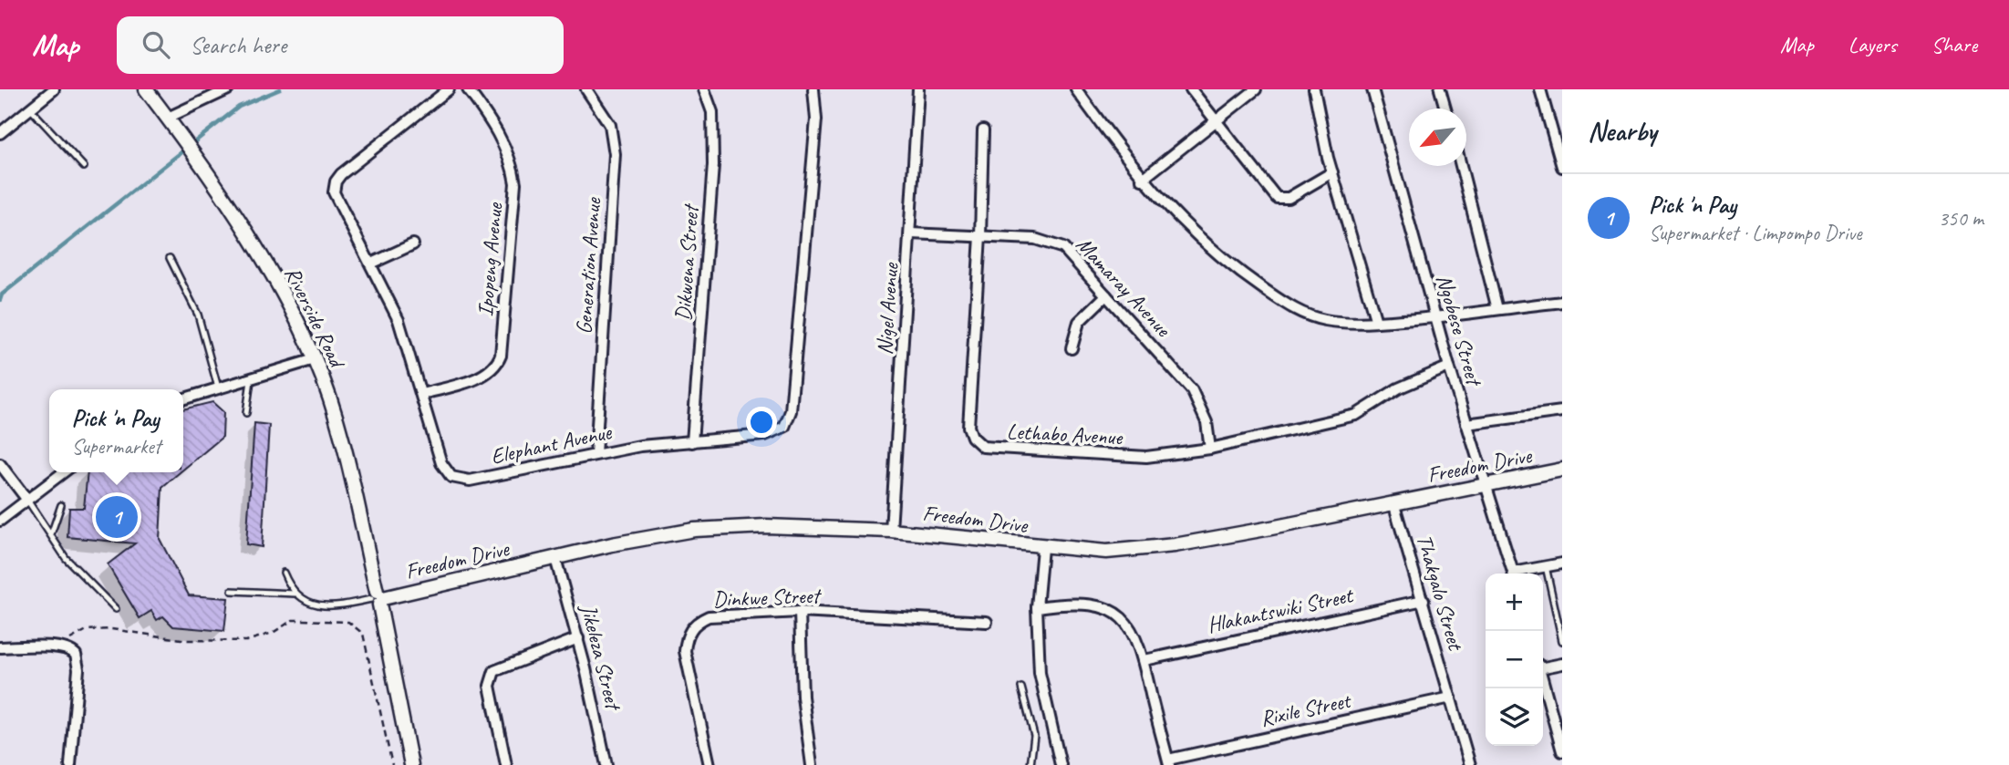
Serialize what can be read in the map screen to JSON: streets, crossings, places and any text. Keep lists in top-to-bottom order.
{
  "streets": {
    "street": [
      "Ipopeng Avenue",
      "Dikwena Street",
      "Generation Avenue",
      "Mamaray Avenue",
      "Nigel Avenue",
      "Riverside Road",
      "Ngobese Street",
      "Lethabo Avenue",
      "Elephant Avenue",
      "Freedom Drive",
      "Thakgalo Street",
      "Dinkwe Street",
      "Hlakantswiki Street",
      "Jikeleza Street",
      "Rixile Street"
    ]
  },
  "crossings": [
    ["Ipopeng Avenue", "Elephant Avenue"],
    ["Dikwena Street", "Elephant Avenue"],
    ["Generation Avenue", "Elephant Avenue"],
    ["Mamaray Avenue", "Nigel Avenue"],
    ["Mamaray Avenue", "Lethabo Avenue"],
    ["Nigel Avenue", "Freedom Drive"],
    ["Riverside Road", "Freedom Drive"],
    ["Ngobese Street", "Lethabo Avenue"],
    ["Ngobese Street", "Freedom Drive"],
    ["Freedom Drive", "Thakgalo Street"],
    ["Freedom Drive", "Jikeleza Street"],
    ["Thakgalo Street", "Hlakantswiki Street"],
    ["Thakgalo Street", "Rixile Street"]
  ],
  "north": "bottom left",
  "page": {
    "header": "Map",
    "search": "Search here",
    "nav": ["Map", "Layers", "Share"],
    "heading": "Nearby",
    "list": [
      {
        "mark": "1",
        "name": "Pick 'n Pay",
        "note": "Supermarket · Limpompo Drive",
        "value": "350 m"
      }
    ],
    "popup": ["Pick 'n Pay", "Supermarket"],
    "pins": "1",
    "map_buttons": ["+", "−"]
  }
}
